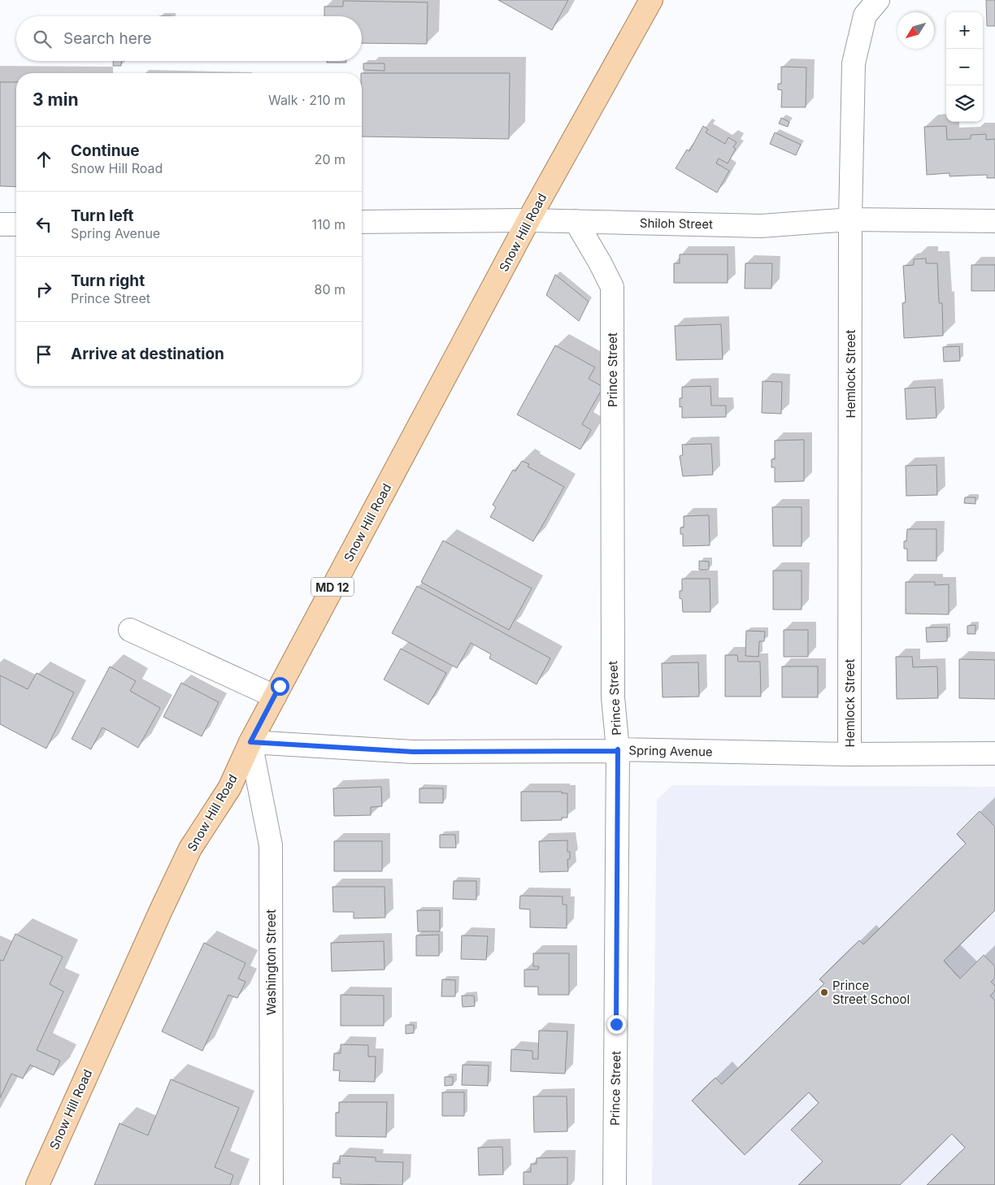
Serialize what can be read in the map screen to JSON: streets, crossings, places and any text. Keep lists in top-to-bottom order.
{
  "streets": {
    "main road": ["Snow Hill Road", "MD 12"],
    "street": [
      "Shiloh Street",
      "Prince Street",
      "Hemlock Street",
      "Spring Avenue",
      "Washington Street"
    ]
  },
  "crossings": [
    ["Shiloh Street", "Snow Hill Road"],
    ["Shiloh Street", "Prince Street"],
    ["Shiloh Street", "Hemlock Street"],
    ["Snow Hill Road", "Spring Avenue"],
    ["Snow Hill Road", "Washington Street"],
    ["Prince Street", "Spring Avenue"],
    ["Hemlock Street", "Spring Avenue"],
    ["Spring Avenue", "Washington Street"]
  ],
  "places": ["Prince Street School"],
  "north": "bottom left",
  "page": {
    "map_buttons": ["+", "−"],
    "search": "Search here",
    "heading": ["3 min", "Walk · 210 m"],
    "list": [
      ["Continue", "Snow Hill Road", "20 m"],
      ["Turn left", "Spring Avenue", "110 m"],
      ["Turn right", "Prince Street", "80 m"],
      "Arrive at destination"
    ]
  }
}
